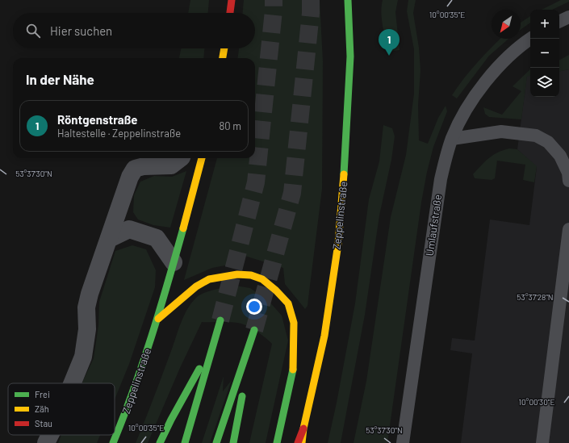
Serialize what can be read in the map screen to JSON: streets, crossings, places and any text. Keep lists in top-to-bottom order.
{
  "streets": {
    "main road": ["Zeppelinstraße"],
    "lane": ["Umlaufstraße"]
  },
  "legend": ["Frei", "Zäh", "Stau"],
  "north": "bottom left",
  "page": {
    "map_buttons": ["+", "−"],
    "search": "Hier suchen",
    "pins": "1",
    "heading": "In der Nähe",
    "list": [
      {
        "mark": "1",
        "name": "Röntgenstraße",
        "note": "Haltestelle · Zeppelinstraße",
        "value": "80 m"
      }
    ]
  },
  "coordinates": [
    "10°00'35\"E",
    "53°37'30\"N",
    "53°37'28\"N",
    "10°00'30\"E"
  ]
}
